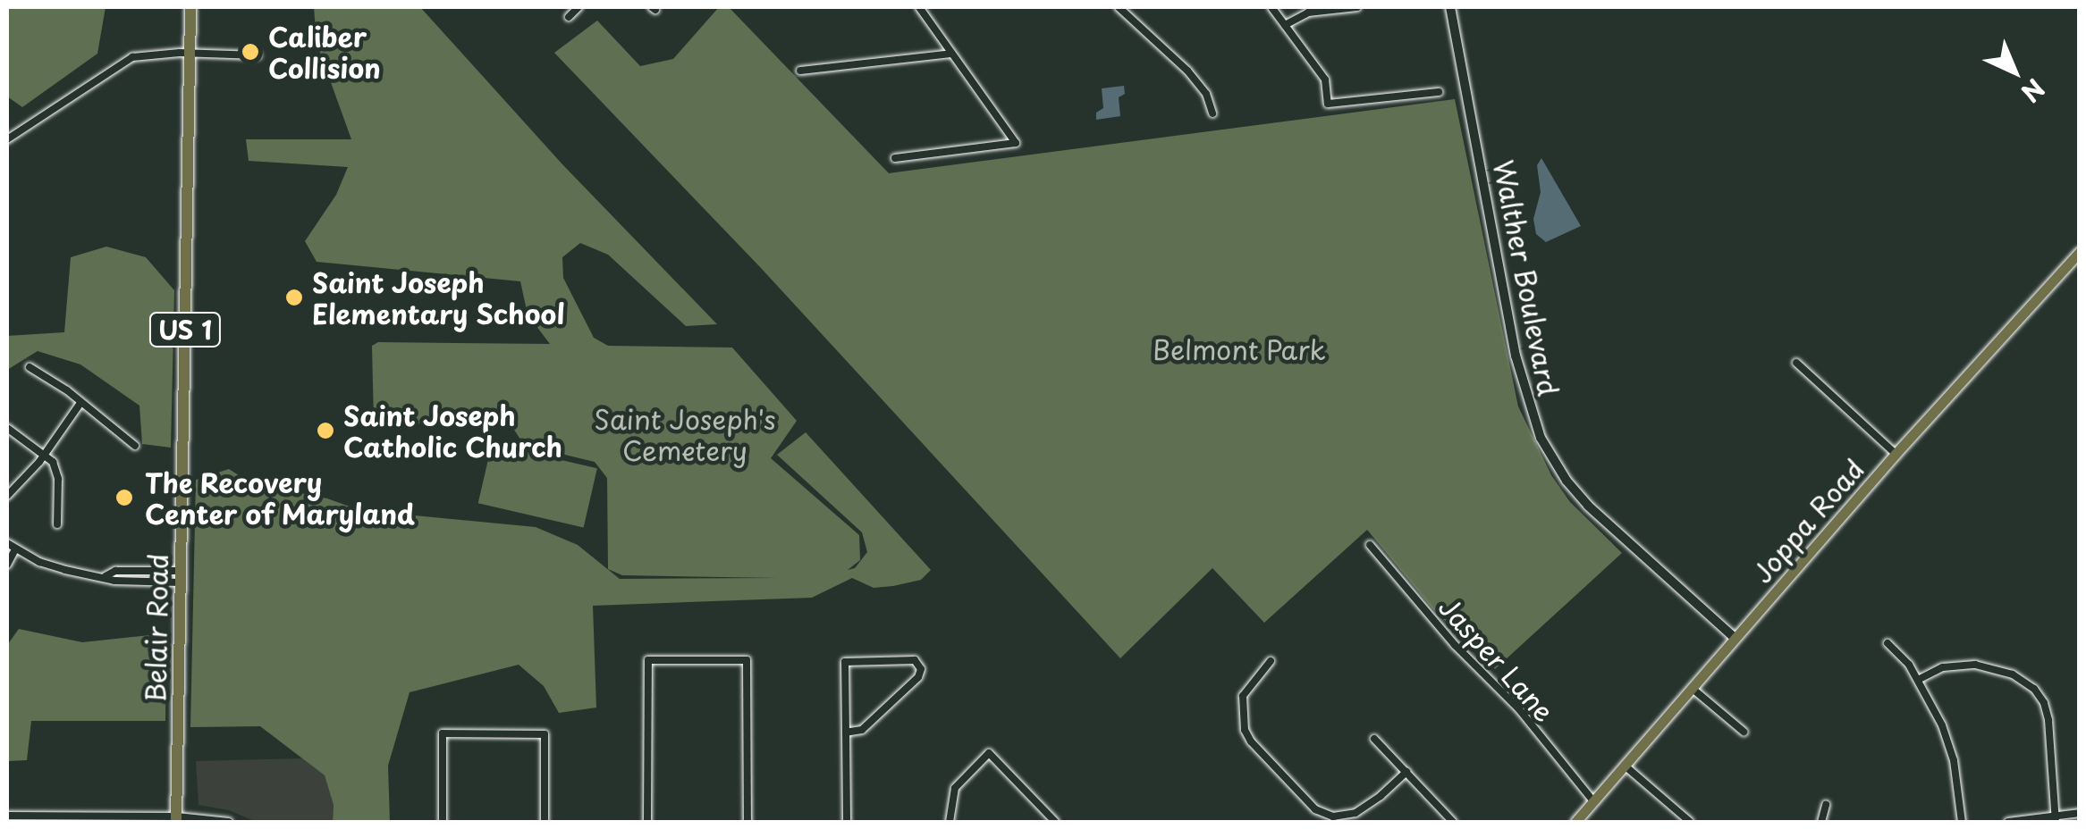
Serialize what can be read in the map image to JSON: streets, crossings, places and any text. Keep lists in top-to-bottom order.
{
  "streets": {
    "highway": ["US 1", "Belair Road"],
    "main road": ["Walther Boulevard", "Joppa Road"],
    "street": ["Jasper Lane"]
  },
  "crossings": [
    ["Walther Boulevard", "Joppa Road"],
    ["Joppa Road", "Jasper Lane"]
  ],
  "parks": ["Belmont Park", "Saint Joseph's Cemetery"],
  "places": [
    "Caliber Collision",
    "Saint Joseph Elementary School",
    "Saint Joseph Catholic Church",
    "The Recovery Center of Maryland"
  ],
  "north": "bottom right"
}
